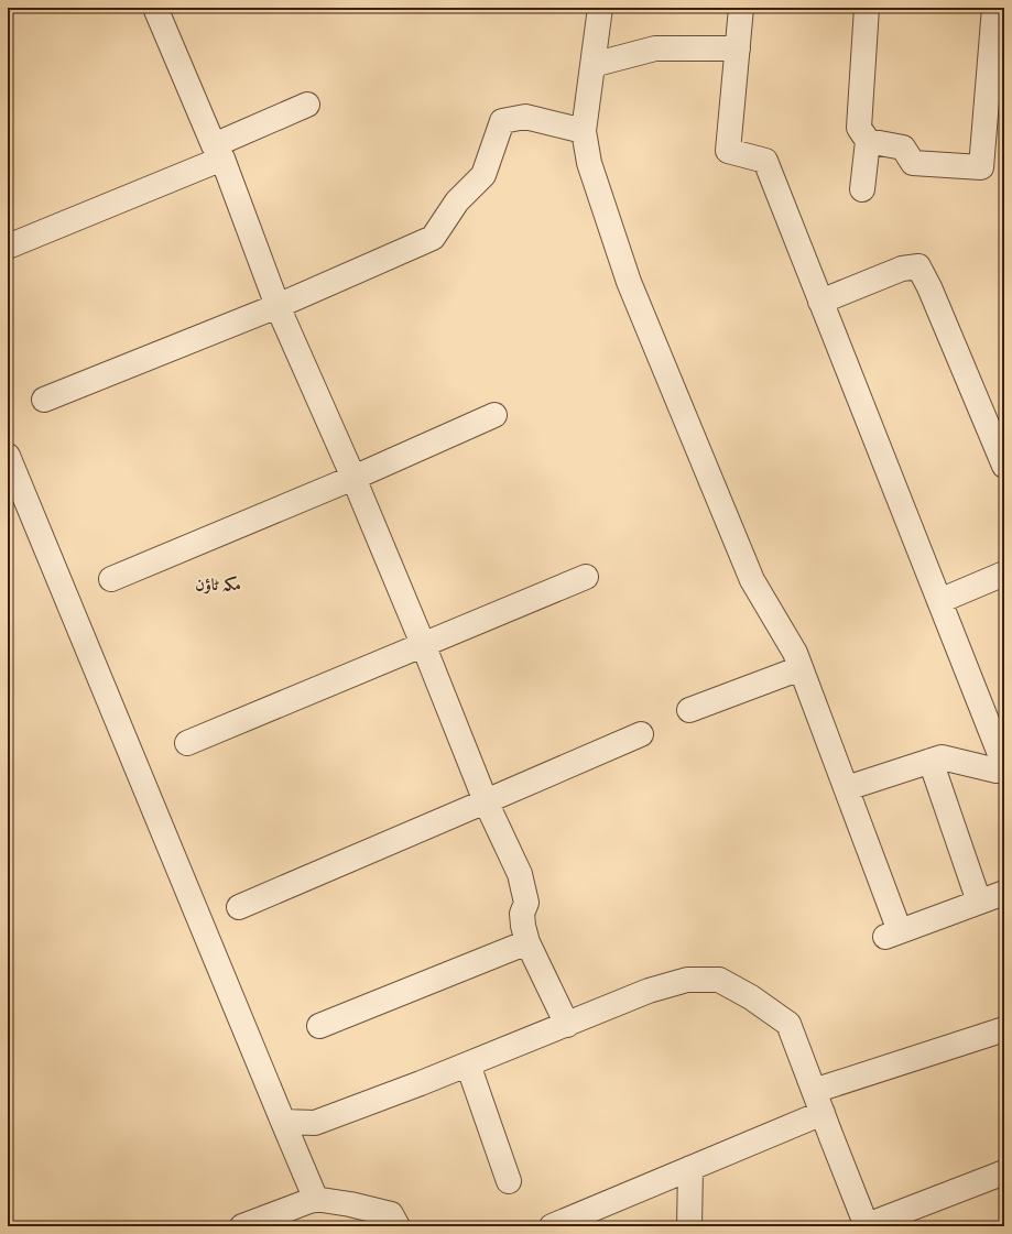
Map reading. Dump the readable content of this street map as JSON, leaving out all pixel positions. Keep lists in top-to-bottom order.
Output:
{
  "districts": ["مکہ ٹاؤن"]
}
